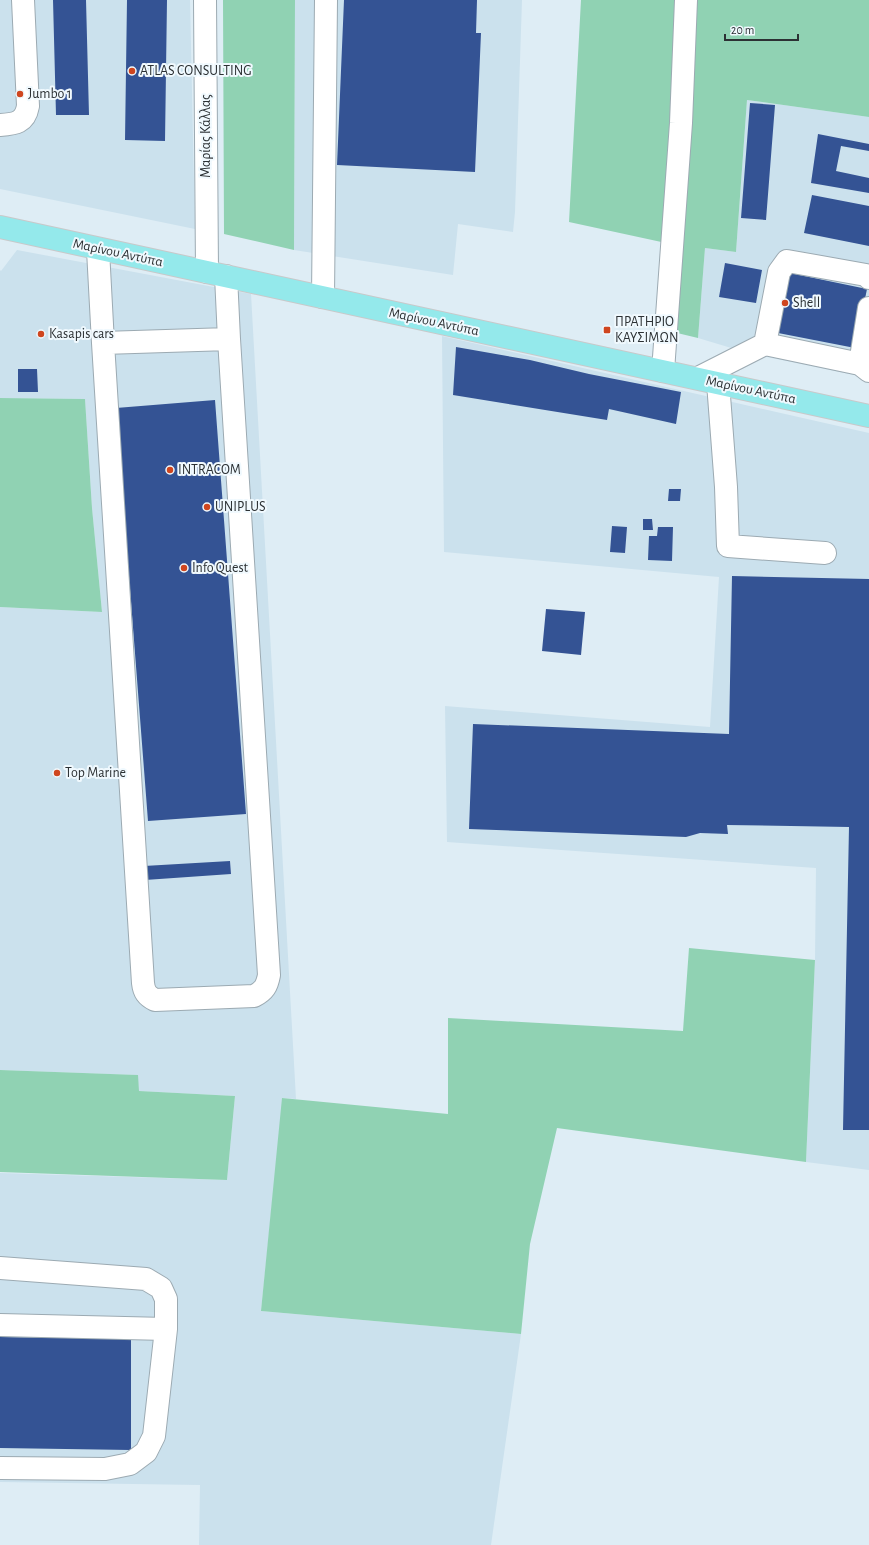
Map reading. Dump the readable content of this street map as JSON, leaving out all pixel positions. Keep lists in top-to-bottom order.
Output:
{
  "streets": {
    "main road": ["Μαρίνου Αντύπα"],
    "street": ["Μαρίας Κάλλας"]
  },
  "crossings": [
    ["Μαρίας Κάλλας", "Μαρίνου Αντύπα"]
  ],
  "places": {
    "other": [
      "ATLAS CONSULTING",
      "Jumbo 1",
      "Shell",
      "Kasapis cars",
      "INTRACOM",
      "UNIPLUS",
      "Info Quest",
      "Top Marine"
    ],
    "transit": ["ΠΡΑΤΗΡΙΟ ΚΑΥΣΙΜΩΝ"]
  },
  "scale_bar": "20 m"
}
